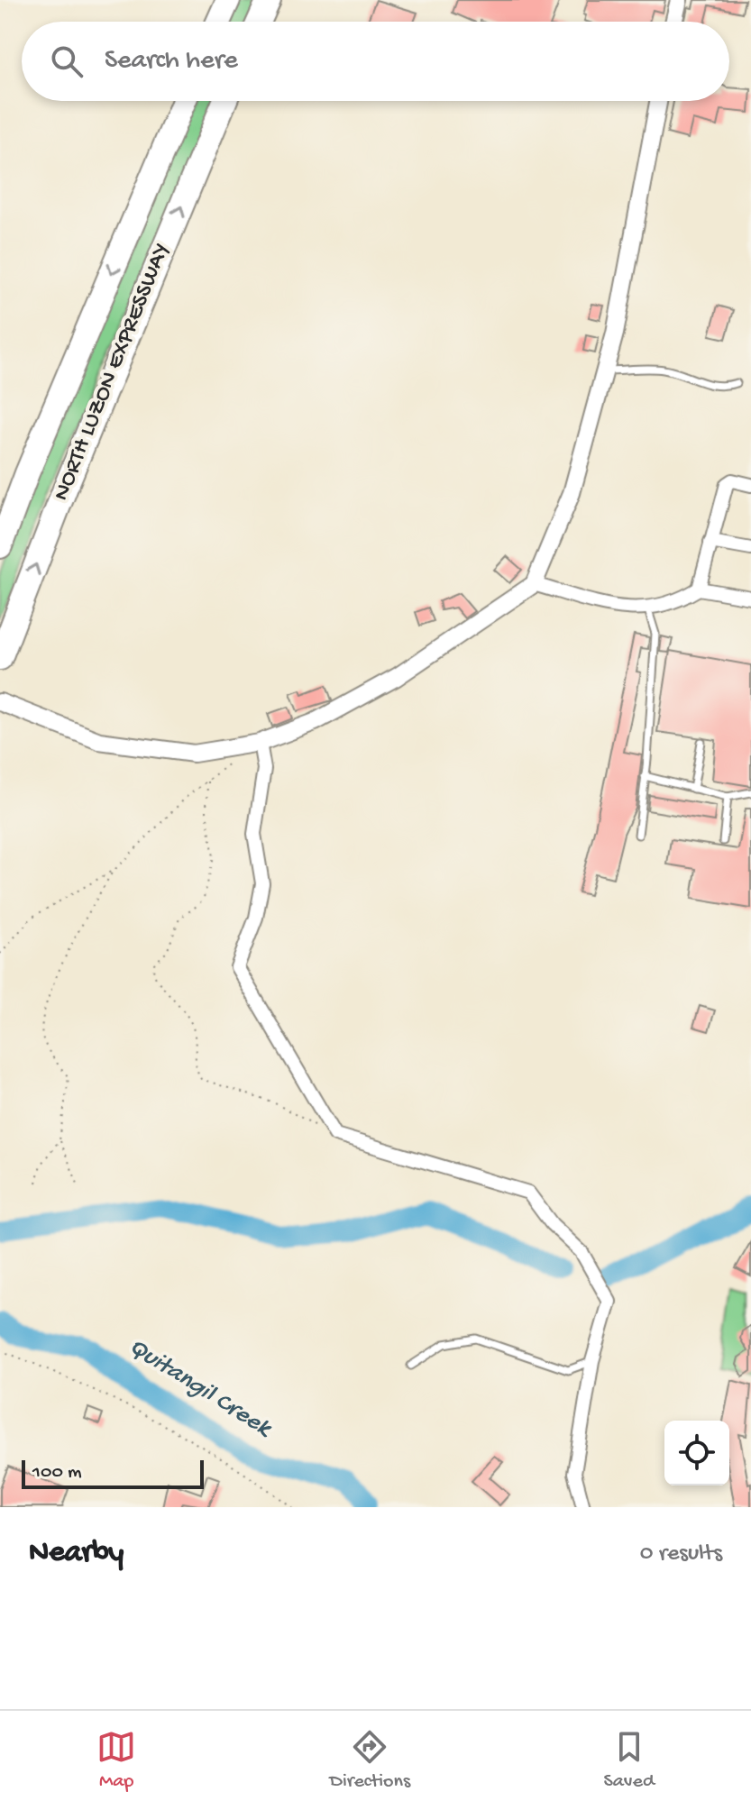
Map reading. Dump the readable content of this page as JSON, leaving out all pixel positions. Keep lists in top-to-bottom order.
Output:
{
  "streets": {
    "highway": ["NORTH LUZON EXPRESSWAY"]
  },
  "water": ["Quitangil Creek"],
  "scale_bar": "100 m",
  "page": {
    "search": "Search here",
    "scale": "100 m",
    "heading": ["Nearby", "0 results"],
    "nav": ["Map", "Directions", "Saved"]
  }
}
